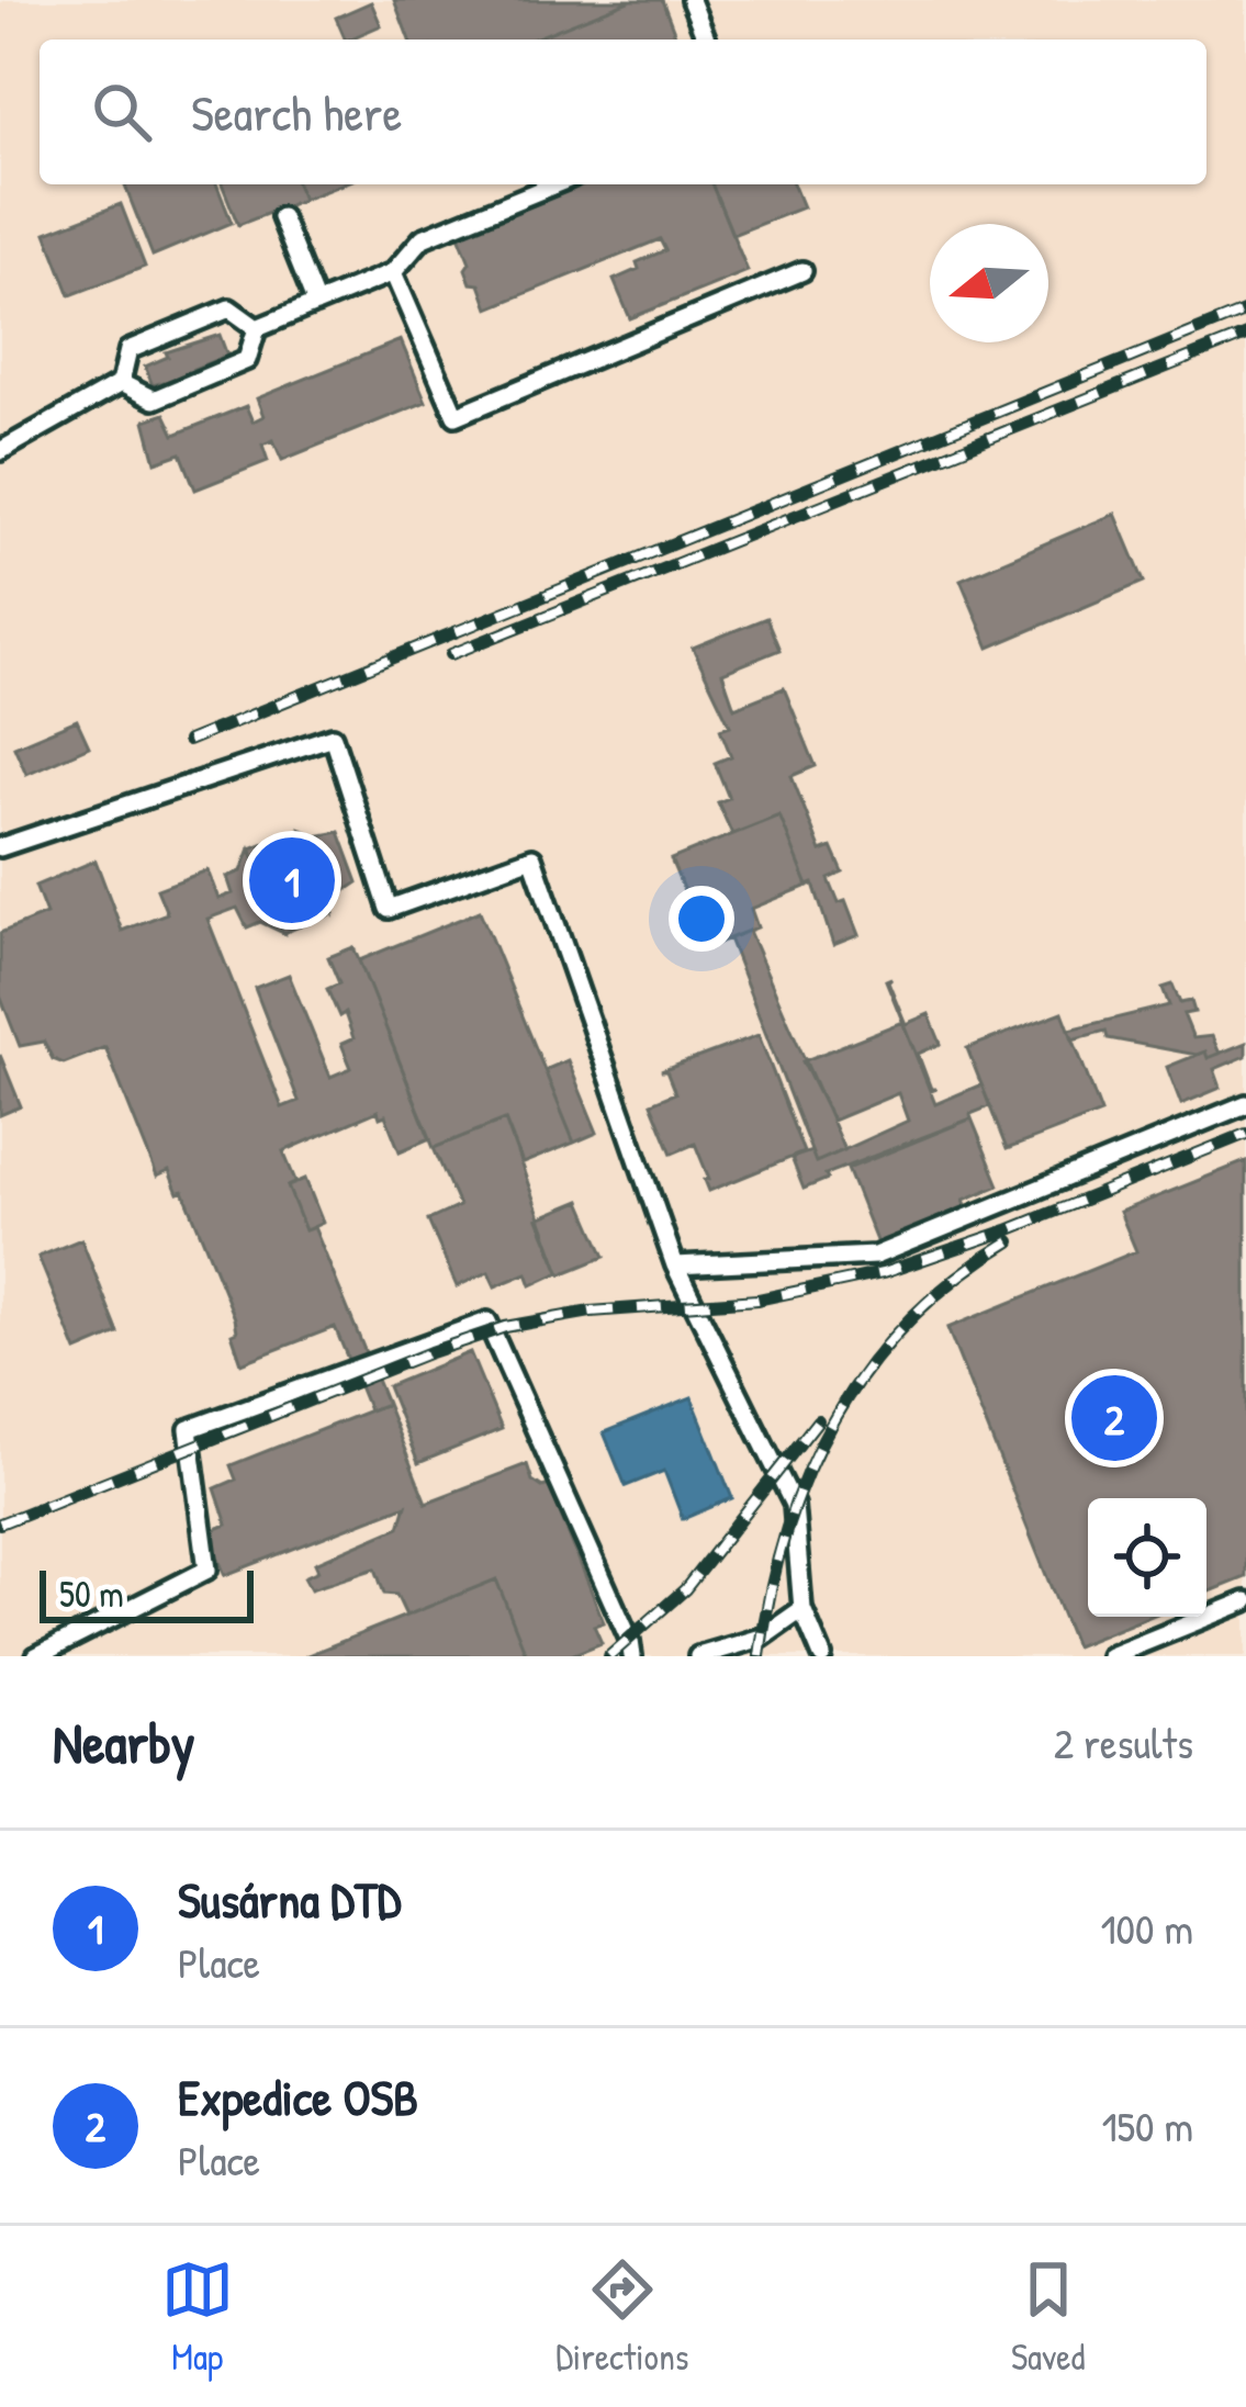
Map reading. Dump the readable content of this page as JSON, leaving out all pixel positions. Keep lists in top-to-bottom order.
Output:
{
  "scale_bar": "50 m",
  "north": "left",
  "page": {
    "search": "Search here",
    "pins": ["1", "2"],
    "scale": "50 m",
    "heading": ["Nearby", "2 results"],
    "list": [
      {
        "mark": "1",
        "name": "Susárna DTD",
        "note": "Place",
        "value": "100 m"
      },
      {
        "mark": "2",
        "name": "Expedice OSB",
        "note": "Place",
        "value": "150 m"
      }
    ],
    "nav": ["Map", "Directions", "Saved"]
  }
}
